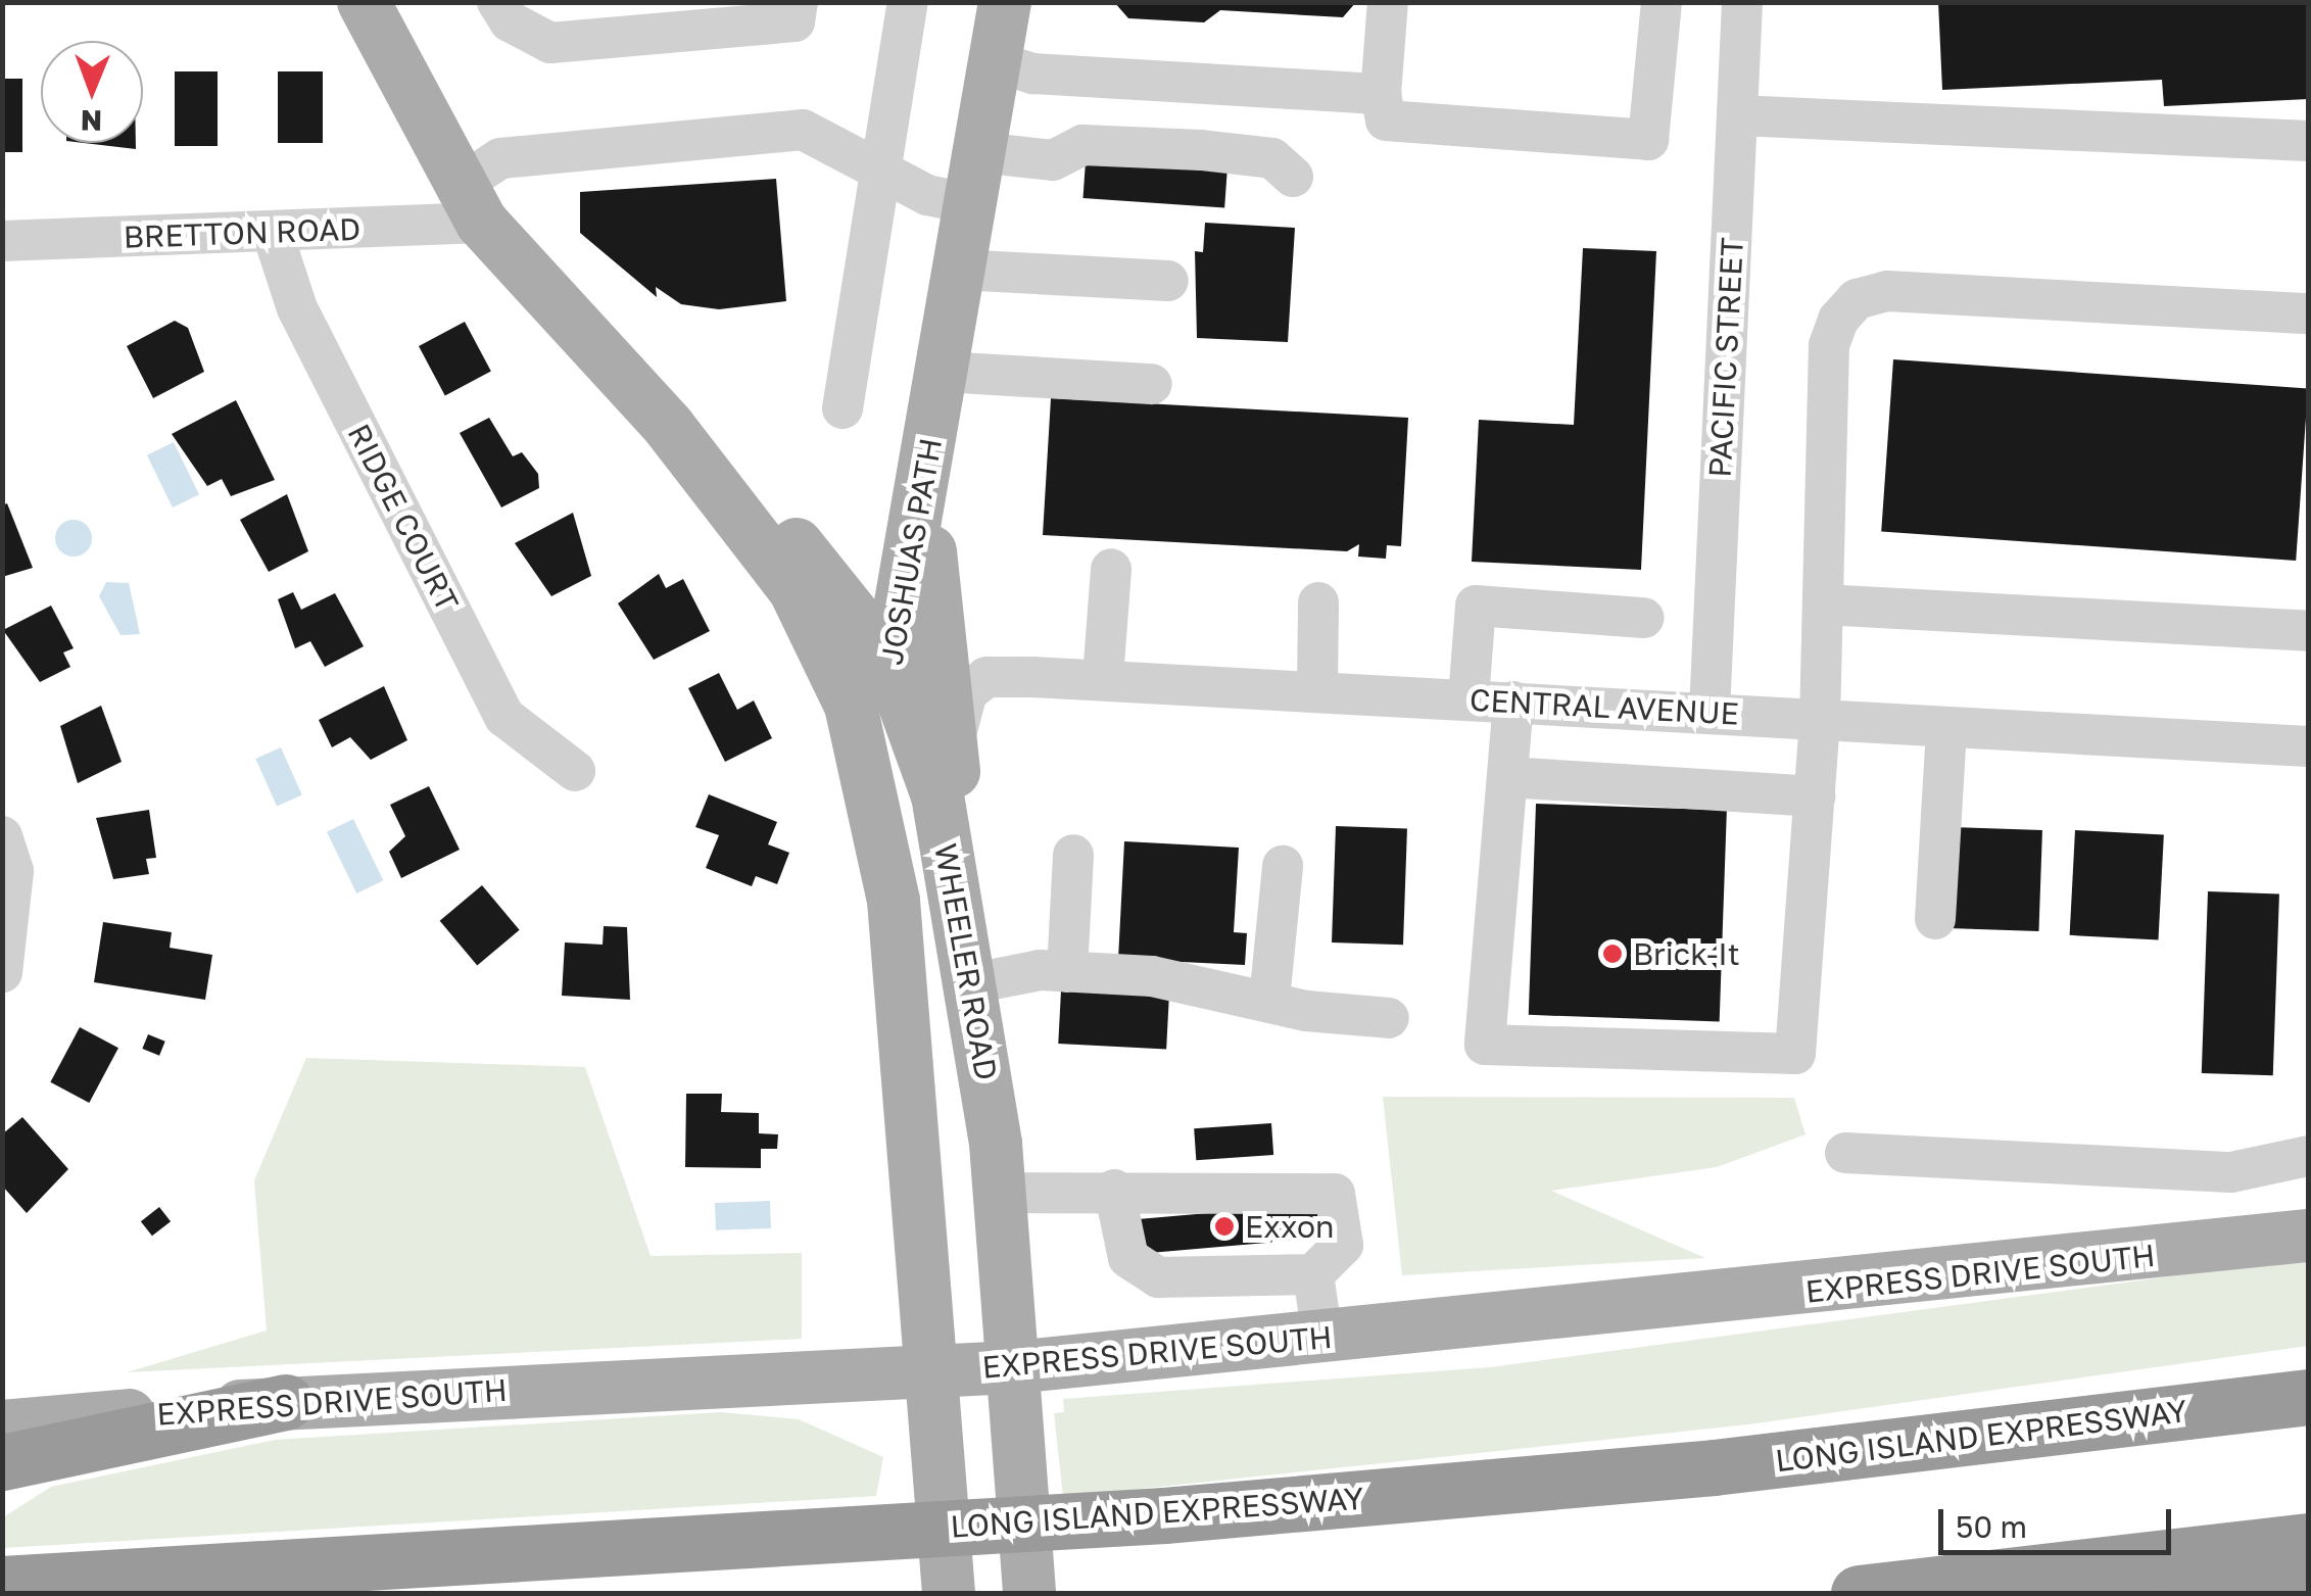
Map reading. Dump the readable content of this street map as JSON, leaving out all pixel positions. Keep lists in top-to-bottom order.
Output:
{
  "streets": {
    "highway": ["LONG ISLAND EXPRESSWAY"],
    "main road": ["JOSHUAS PATH", "WHEELER ROAD", "EXPRESS DRIVE SOUTH"],
    "street": [
      "BRETTON ROAD",
      "PACIFIC STREET",
      "RIDGE COURT",
      "CENTRAL AVENUE"
    ]
  },
  "crossings": [
    ["BRETTON ROAD", "RIDGE COURT"],
    ["BRETTON ROAD", "WHEELER ROAD"],
    ["PACIFIC STREET", "CENTRAL AVENUE"],
    ["JOSHUAS PATH", "CENTRAL AVENUE"],
    ["JOSHUAS PATH", "WHEELER ROAD"],
    ["WHEELER ROAD", "EXPRESS DRIVE SOUTH"]
  ],
  "places": ["Brick-It", "Exxon"],
  "scale_bar": "50 m",
  "north": "bottom"
}
